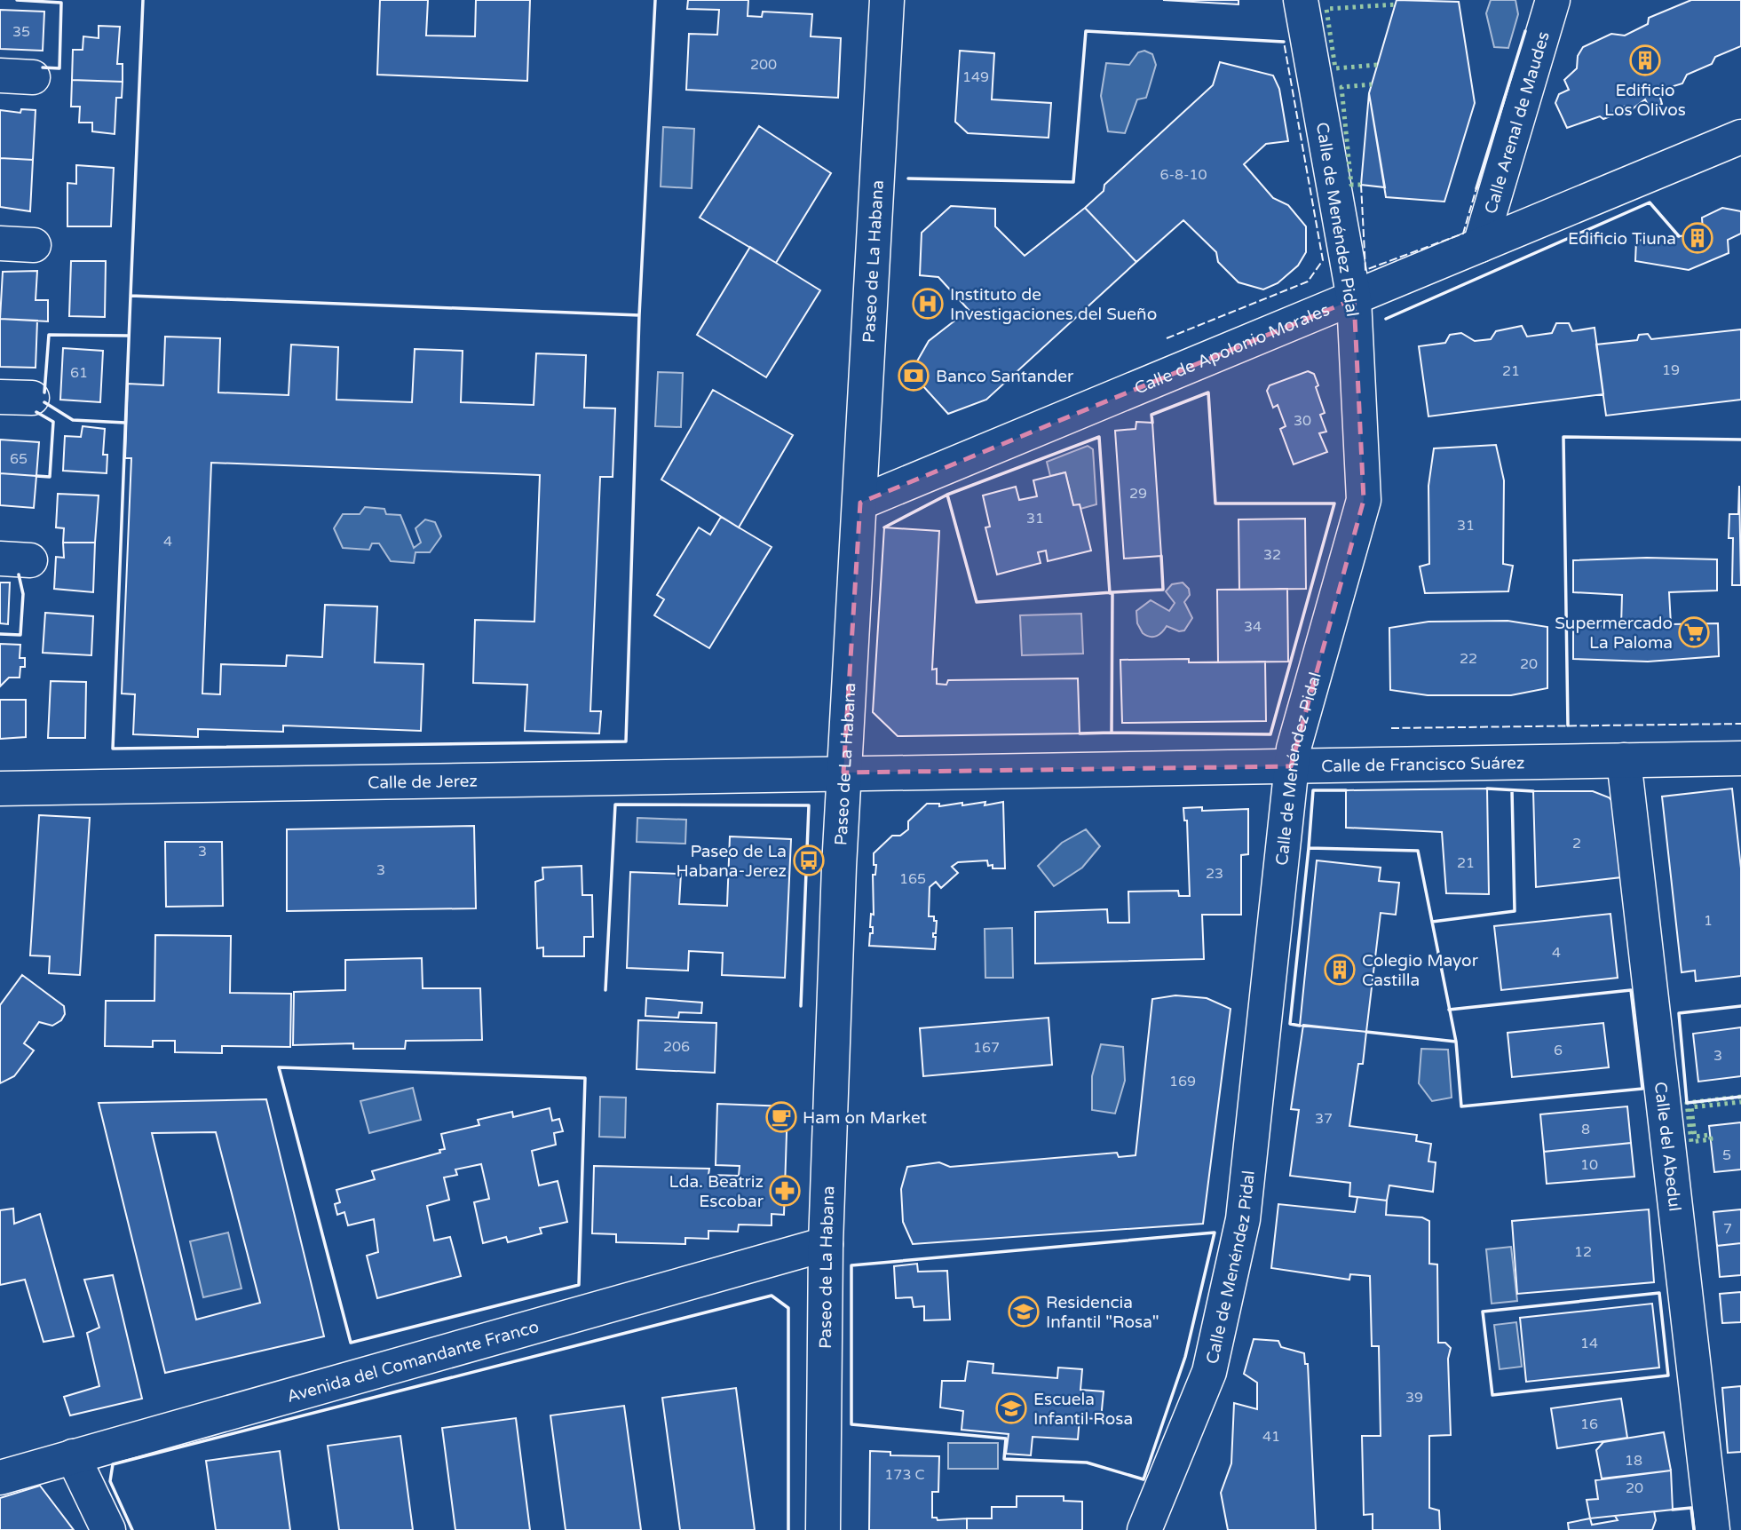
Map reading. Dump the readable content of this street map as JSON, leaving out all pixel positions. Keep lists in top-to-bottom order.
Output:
{
  "streets": {
    "street": [
      "Calle Arenal de Maudes",
      "Calle de Menéndez Pidal",
      "Paseo de La Habana",
      "Calle de Apolonio Morales",
      "Calle de Francisco Suárez",
      "Calle de Jerez",
      "Calle del Abedul",
      "Avenida del Comandante Franco"
    ]
  },
  "crossings": [
    ["Calle Arenal de Maudes", "Calle de Apolonio Morales"],
    ["Calle de Menéndez Pidal", "Calle de Apolonio Morales"],
    ["Calle de Menéndez Pidal", "Calle de Francisco Suárez"],
    ["Paseo de La Habana", "Calle de Apolonio Morales"],
    ["Paseo de La Habana", "Calle de Francisco Suárez"],
    ["Paseo de La Habana", "Calle de Jerez"],
    ["Paseo de La Habana", "Avenida del Comandante Franco"],
    ["Calle de Francisco Suárez", "Calle de Jerez"],
    ["Calle de Francisco Suárez", "Calle del Abedul"]
  ],
  "places": {
    "building": ["Edificio Los Olivos", "Edificio Tiuna", "Colegio Mayor Castilla"],
    "hospital": ["Instituto de Investigaciones del Sueño"],
    "bank": ["Banco Santander"],
    "supermarket": ["Supermercado La Paloma"],
    "bus stop": ["Paseo de La Habana-Jerez"],
    "cafe": ["Ham on Market"],
    "pharmacy": ["Lda. Beatriz Escobar"],
    "school or university": ["Residencia Infantil \"Rosa\"", "Escuela Infantil Rosa"]
  },
  "house_numbers": [
    "35",
    "200",
    "149",
    "6-8-10",
    "19",
    "21",
    "61",
    "30",
    "65",
    "29",
    "31",
    "31",
    "4",
    "32",
    "34",
    "22",
    "20",
    "2",
    "3",
    "21",
    "3",
    "23",
    "165",
    "1",
    "4",
    "206",
    "167",
    "6",
    "3",
    "169",
    "37",
    "8",
    "5",
    "10",
    "7",
    "12",
    "14",
    "39",
    "16",
    "41",
    "18",
    "173 C",
    "20"
  ]
}
